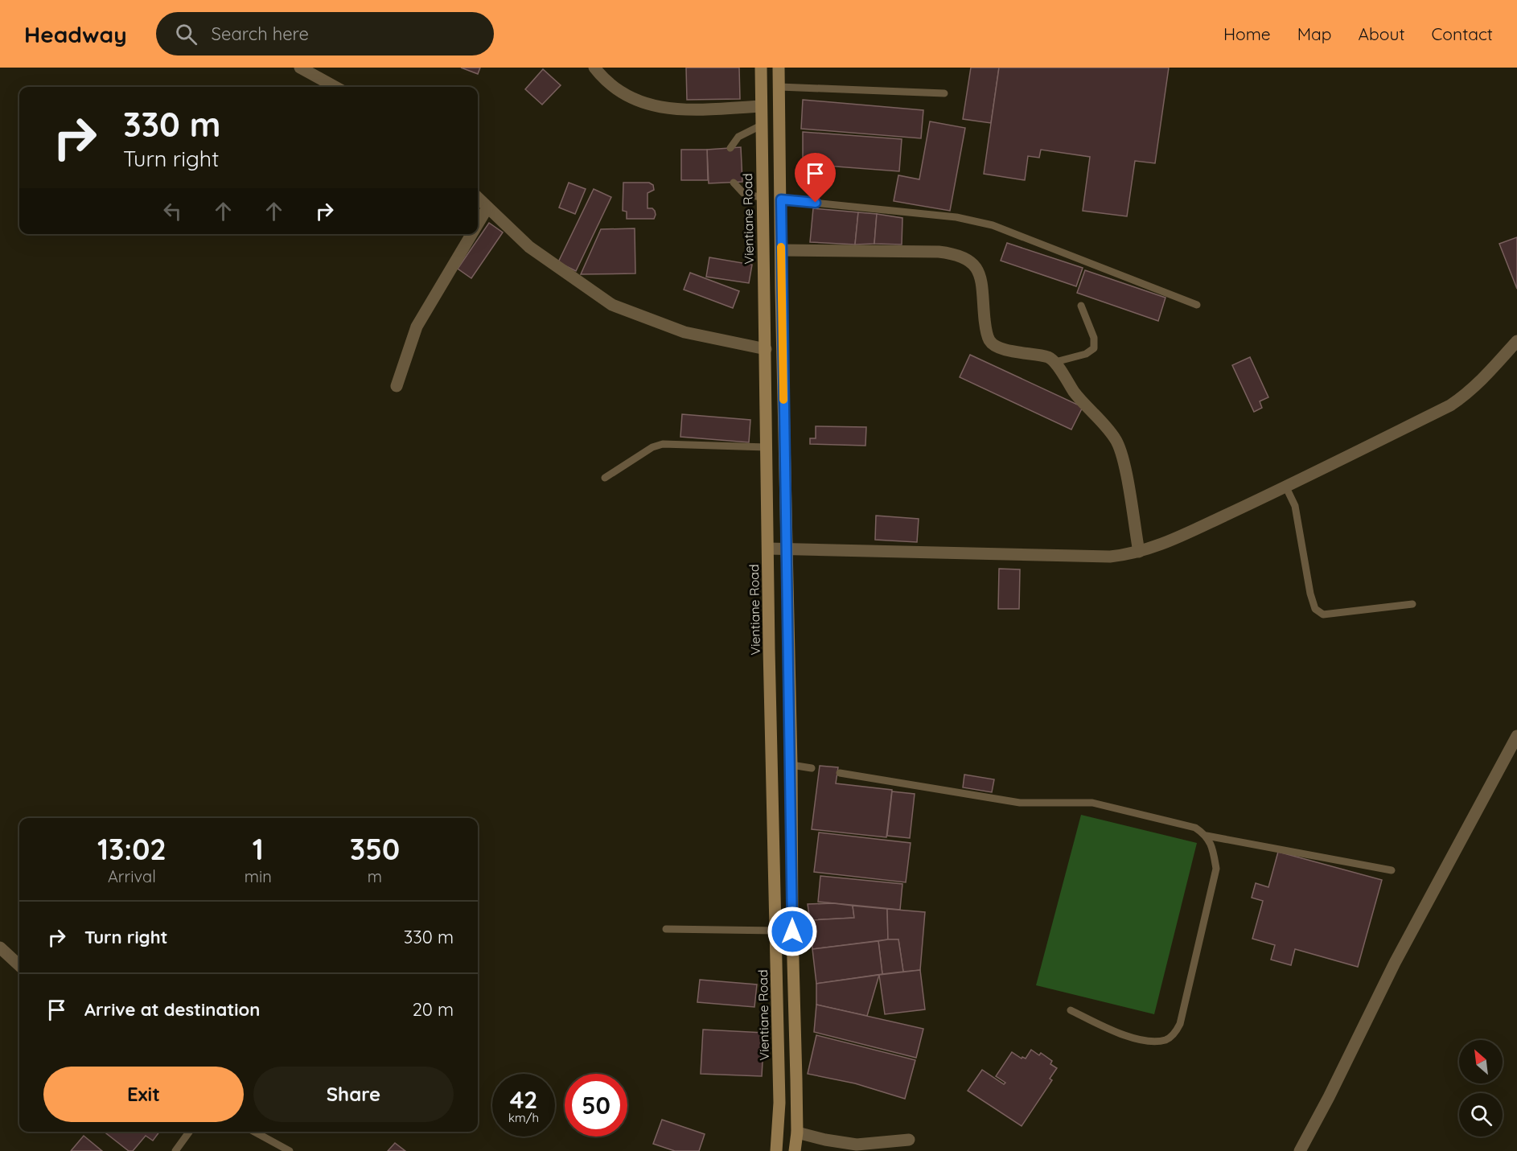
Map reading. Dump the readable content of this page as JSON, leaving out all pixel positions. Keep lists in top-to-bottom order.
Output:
{
  "streets": {
    "main road": ["Vientiane Road"]
  },
  "north": "top left",
  "page": {
    "header": "Headway",
    "search": "Search here",
    "nav": [
      "Home",
      "Map",
      "About",
      "Contact"
    ],
    "turn": ["330 m", "Turn right"],
    "eta": [
      "13:02",
      "Arrival",
      "1",
      "min",
      "350",
      "m"
    ],
    "list": [
      {
        "name": "Turn right",
        "value": "330 m"
      },
      {
        "name": "Arrive at destination",
        "value": "20 m"
      }
    ],
    "buttons": ["Exit", "Share"],
    "speed": "42 km/h",
    "limit": "50"
  }
}
